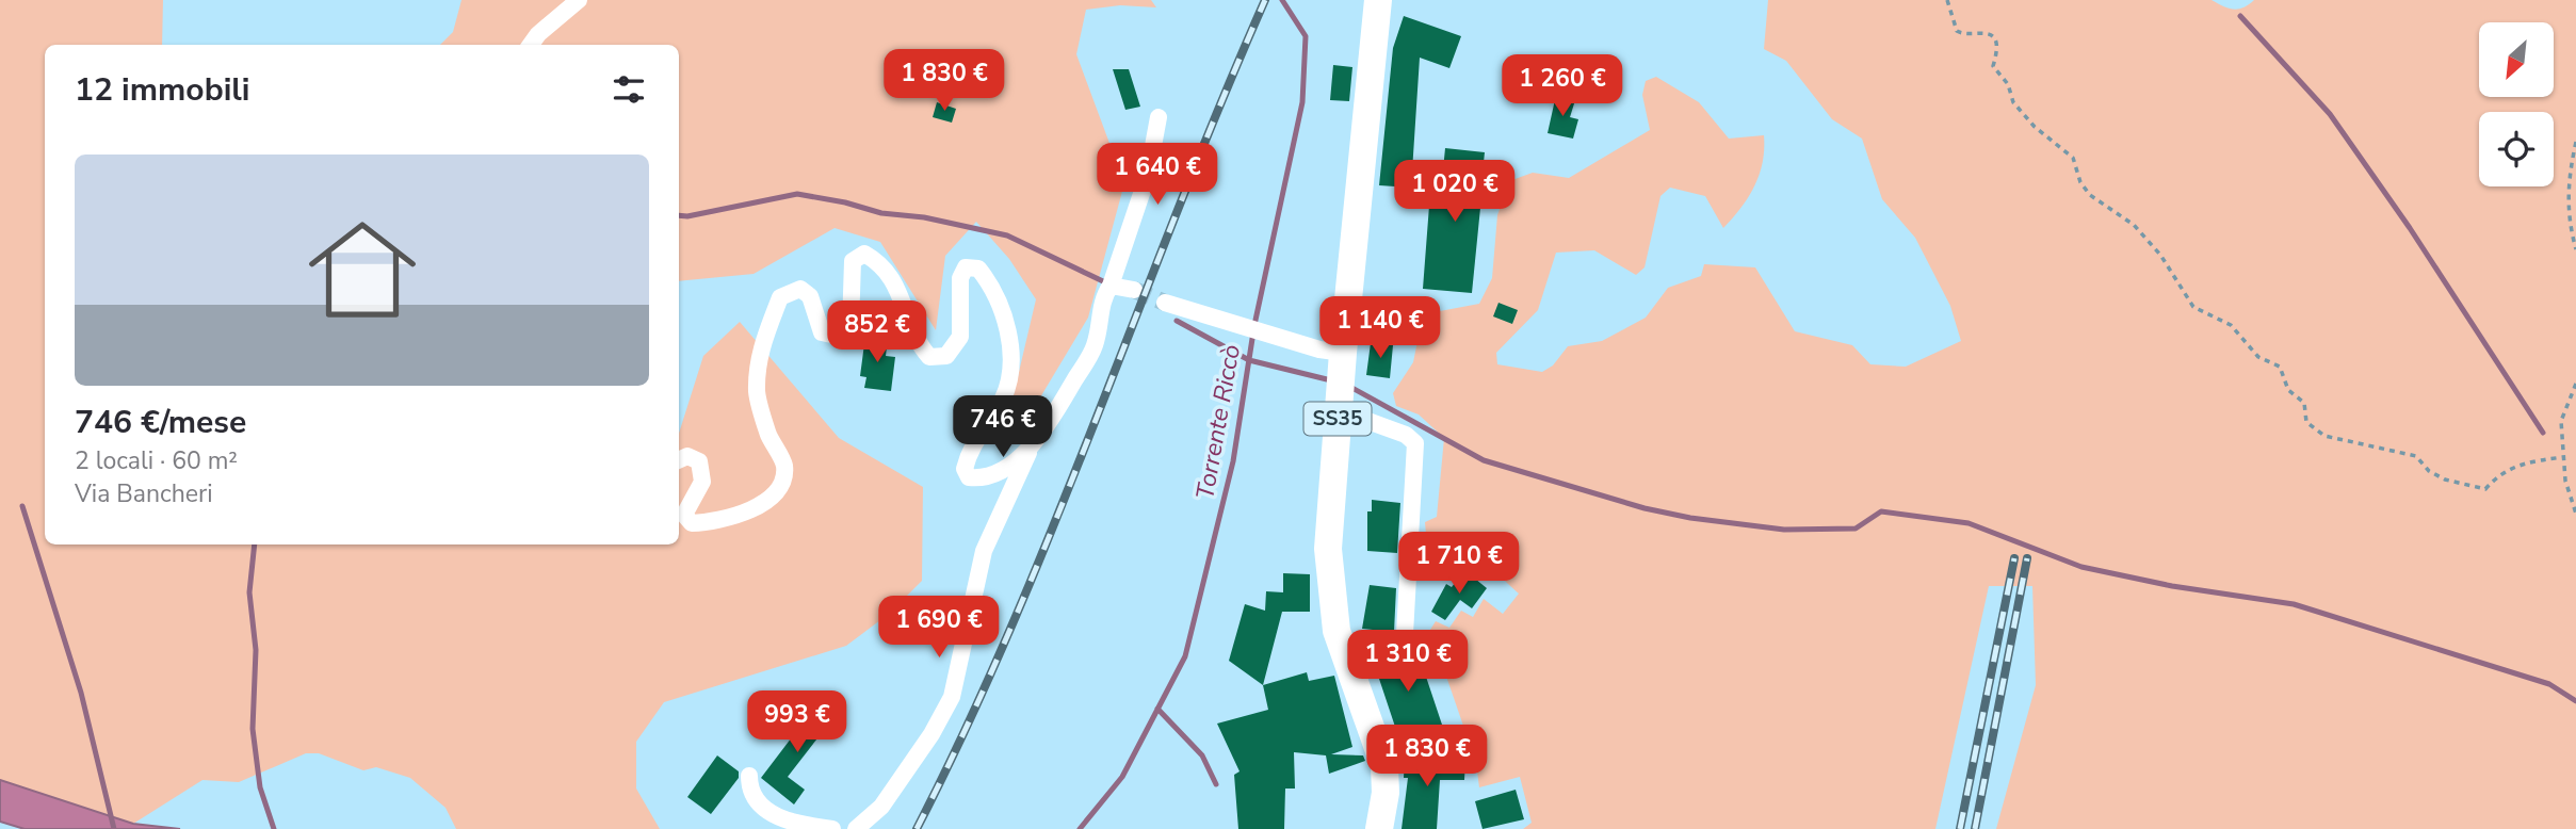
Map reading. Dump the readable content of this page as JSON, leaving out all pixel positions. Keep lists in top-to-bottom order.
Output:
{
  "streets": {
    "main road": ["SS35"]
  },
  "water": ["Torrente Riccò"],
  "north": "bottom left",
  "page": {
    "heading": "12 immobili",
    "price": [
      "1 830 €",
      "1 260 €",
      "1 640 €",
      "1 020 €",
      "1 140 €",
      "852 €",
      "746 €",
      "1 710 €",
      "1 690 €",
      "1 310 €",
      "993 €",
      "1 830 €"
    ],
    "list": [
      {
        "name": "746 €/mese",
        "note": "2 locali · 60 m² · Via Bancheri"
      }
    ]
  }
}
